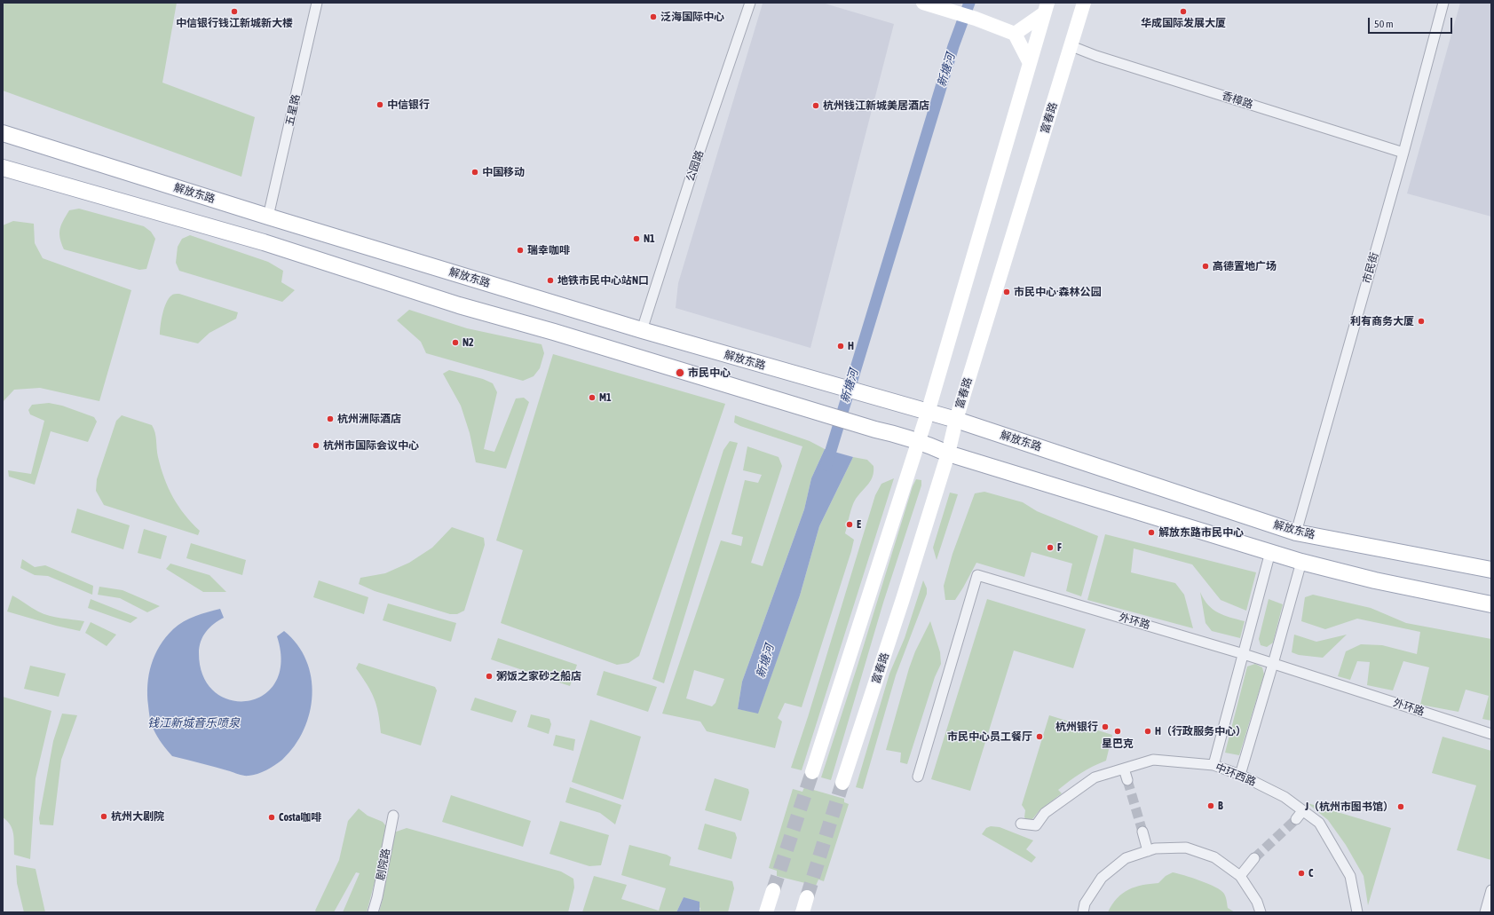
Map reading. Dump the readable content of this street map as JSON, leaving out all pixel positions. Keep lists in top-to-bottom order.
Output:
{
  "streets": {
    "main road": ["富春路", "解放东路"],
    "street": [
      "香樟路",
      "五星路",
      "公园路",
      "市民街",
      "外环路",
      "中环西路",
      "剧院路"
    ]
  },
  "crossings": [
    ["香樟路", "富春路"],
    ["香樟路", "市民街"],
    ["五星路", "解放东路"],
    ["富春路", "解放东路"],
    ["公园路", "解放东路"],
    ["解放东路", "市民街"]
  ],
  "water": ["新塘河", "钱江新城音乐喷泉"],
  "places": [
    "中信银行钱江新城新大楼",
    "华成国际发展大厦",
    "泛海国际中心",
    "中信银行",
    "杭州钱江新城美居酒店",
    "中国移动",
    "N1",
    "瑞幸咖啡",
    "高德置地广场",
    "地铁市民中心站N口",
    "市民中心·森林公园",
    "利有商务大厦",
    "N2",
    "H",
    "市民中心",
    "M1",
    "杭州洲际酒店",
    "杭州市国际会议中心",
    "E",
    "解放东路市民中心",
    "F",
    "粥饭之家砂之船店",
    "杭州银行",
    "星巴克",
    "H（行政服务中心）",
    "市民中心员工餐厅",
    "B",
    "J（杭州市图书馆）",
    "杭州大剧院",
    "Costa咖啡",
    "C"
  ],
  "scale_bar": "50 m"
}
